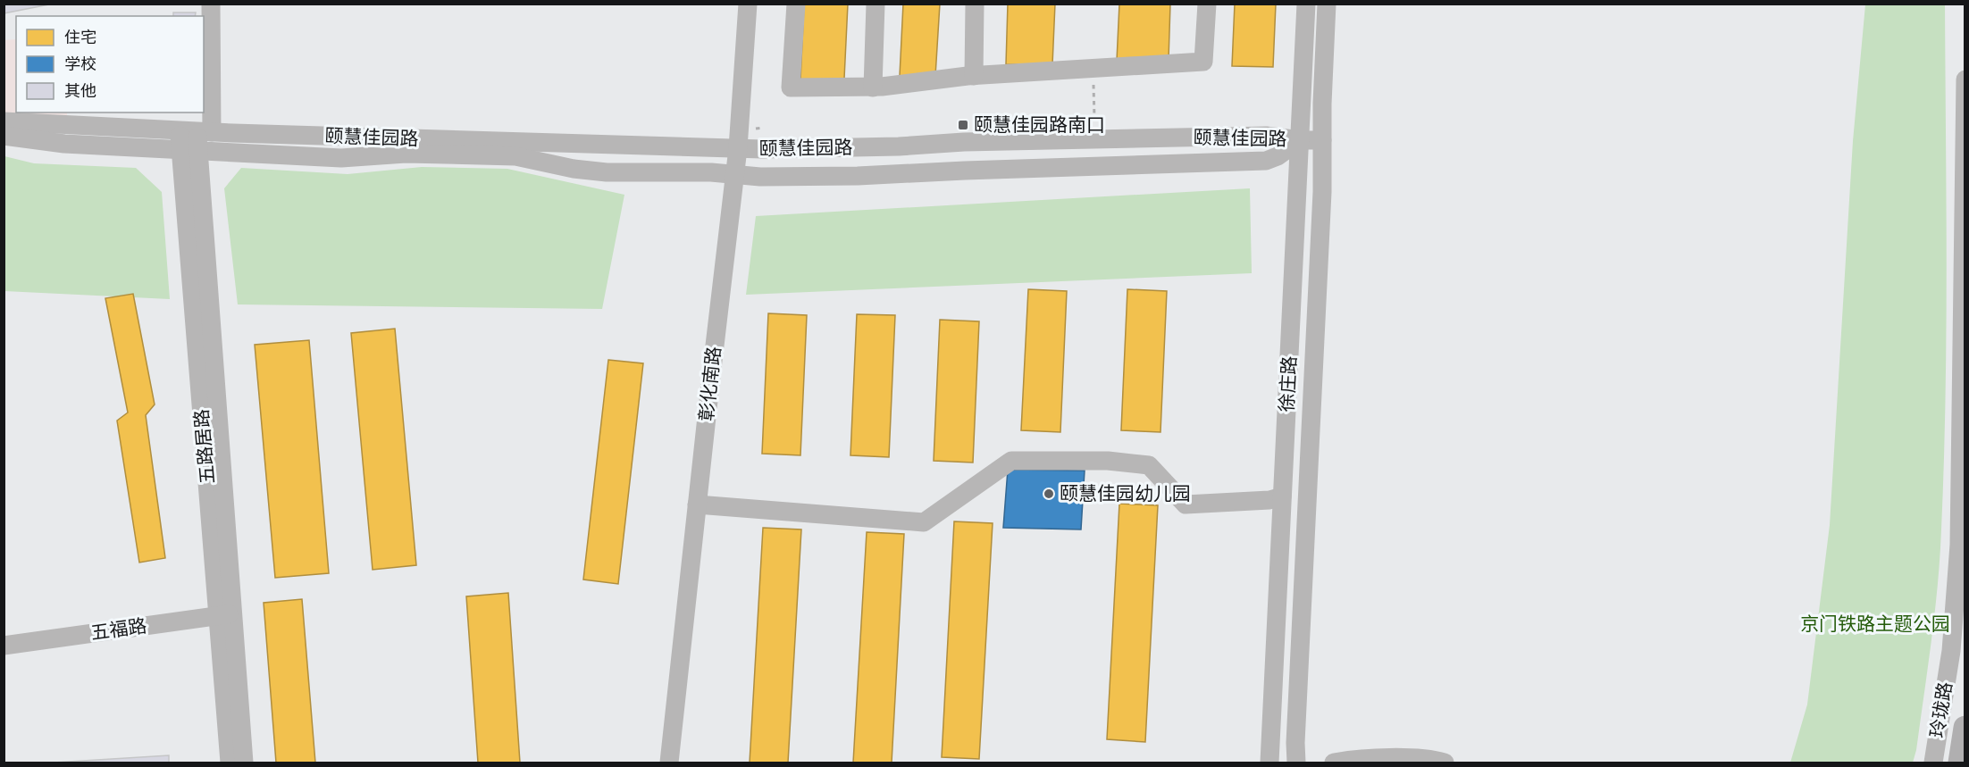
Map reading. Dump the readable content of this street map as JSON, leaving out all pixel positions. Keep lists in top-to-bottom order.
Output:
{
  "streets": {
    "main road": ["玲珑路"],
    "street": [
      "颐慧佳园路",
      "彰化南路",
      "徐庄路",
      "五路居路",
      "五福路"
    ]
  },
  "crossings": [
    ["颐慧佳园路", "彰化南路"],
    ["颐慧佳园路", "徐庄路"],
    ["颐慧佳园路", "五路居路"],
    ["五路居路", "五福路"]
  ],
  "parks": ["京门铁路主题公园"],
  "places": {
    "transit": ["颐慧佳园路南口"],
    "other": ["颐慧佳园幼儿园"]
  },
  "legend": ["住宅", "学校", "其他"]
}
